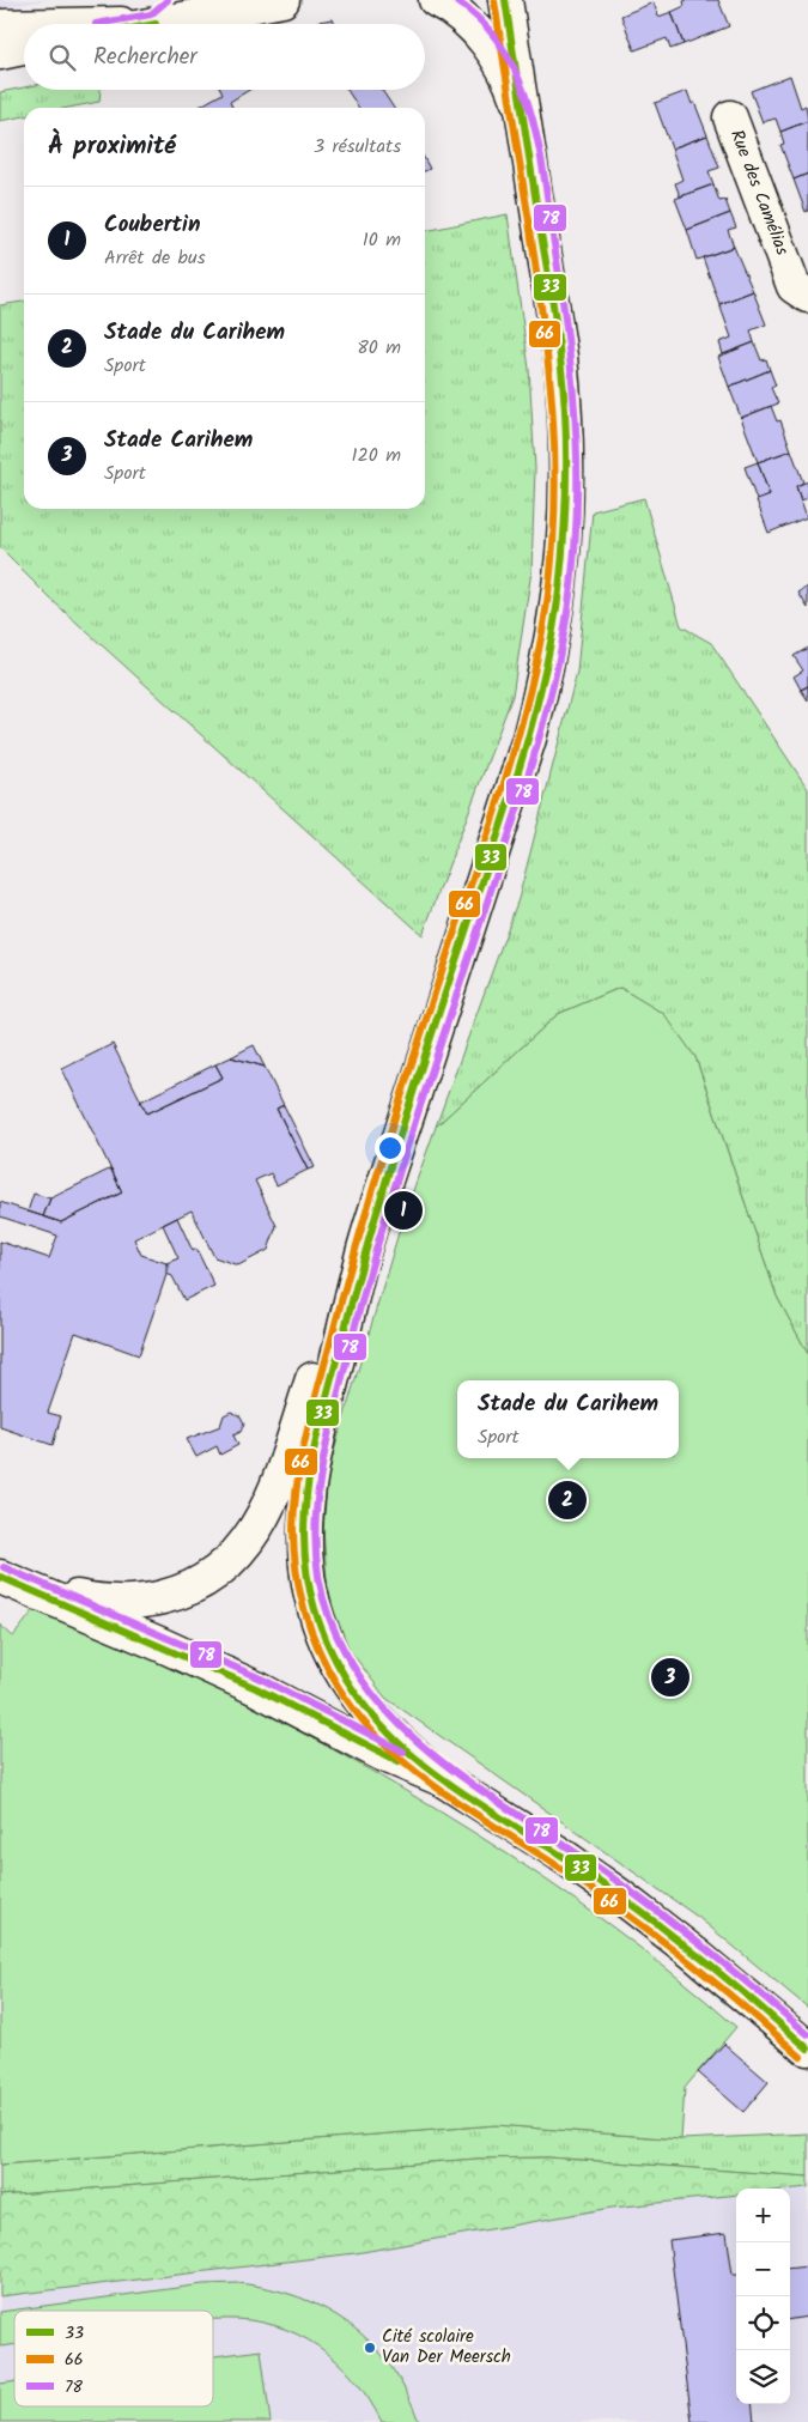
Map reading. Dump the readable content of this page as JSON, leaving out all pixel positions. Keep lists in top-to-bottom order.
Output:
{
  "streets": {
    "street": ["Rue des Camélias"]
  },
  "places": ["Cité scolaire Van Der Meersch"],
  "lines": ["transit line 33", "transit line 78", "transit line 66"],
  "legend": ["33", "66", "78"],
  "page": {
    "search": "Rechercher",
    "heading": ["À proximité", "3 résultats"],
    "list": [
      {
        "mark": "1",
        "name": "Coubertin",
        "note": "Arrêt de bus",
        "value": "10 m"
      },
      {
        "mark": "2",
        "name": "Stade du Carihem",
        "note": "Sport",
        "value": "80 m"
      },
      {
        "mark": "3",
        "name": "Stade Carihem",
        "note": "Sport",
        "value": "120 m"
      }
    ],
    "pins": ["1", "2", "3"],
    "popup": ["Stade du Carihem", "Sport"],
    "map_buttons": ["+", "−"]
  }
}
